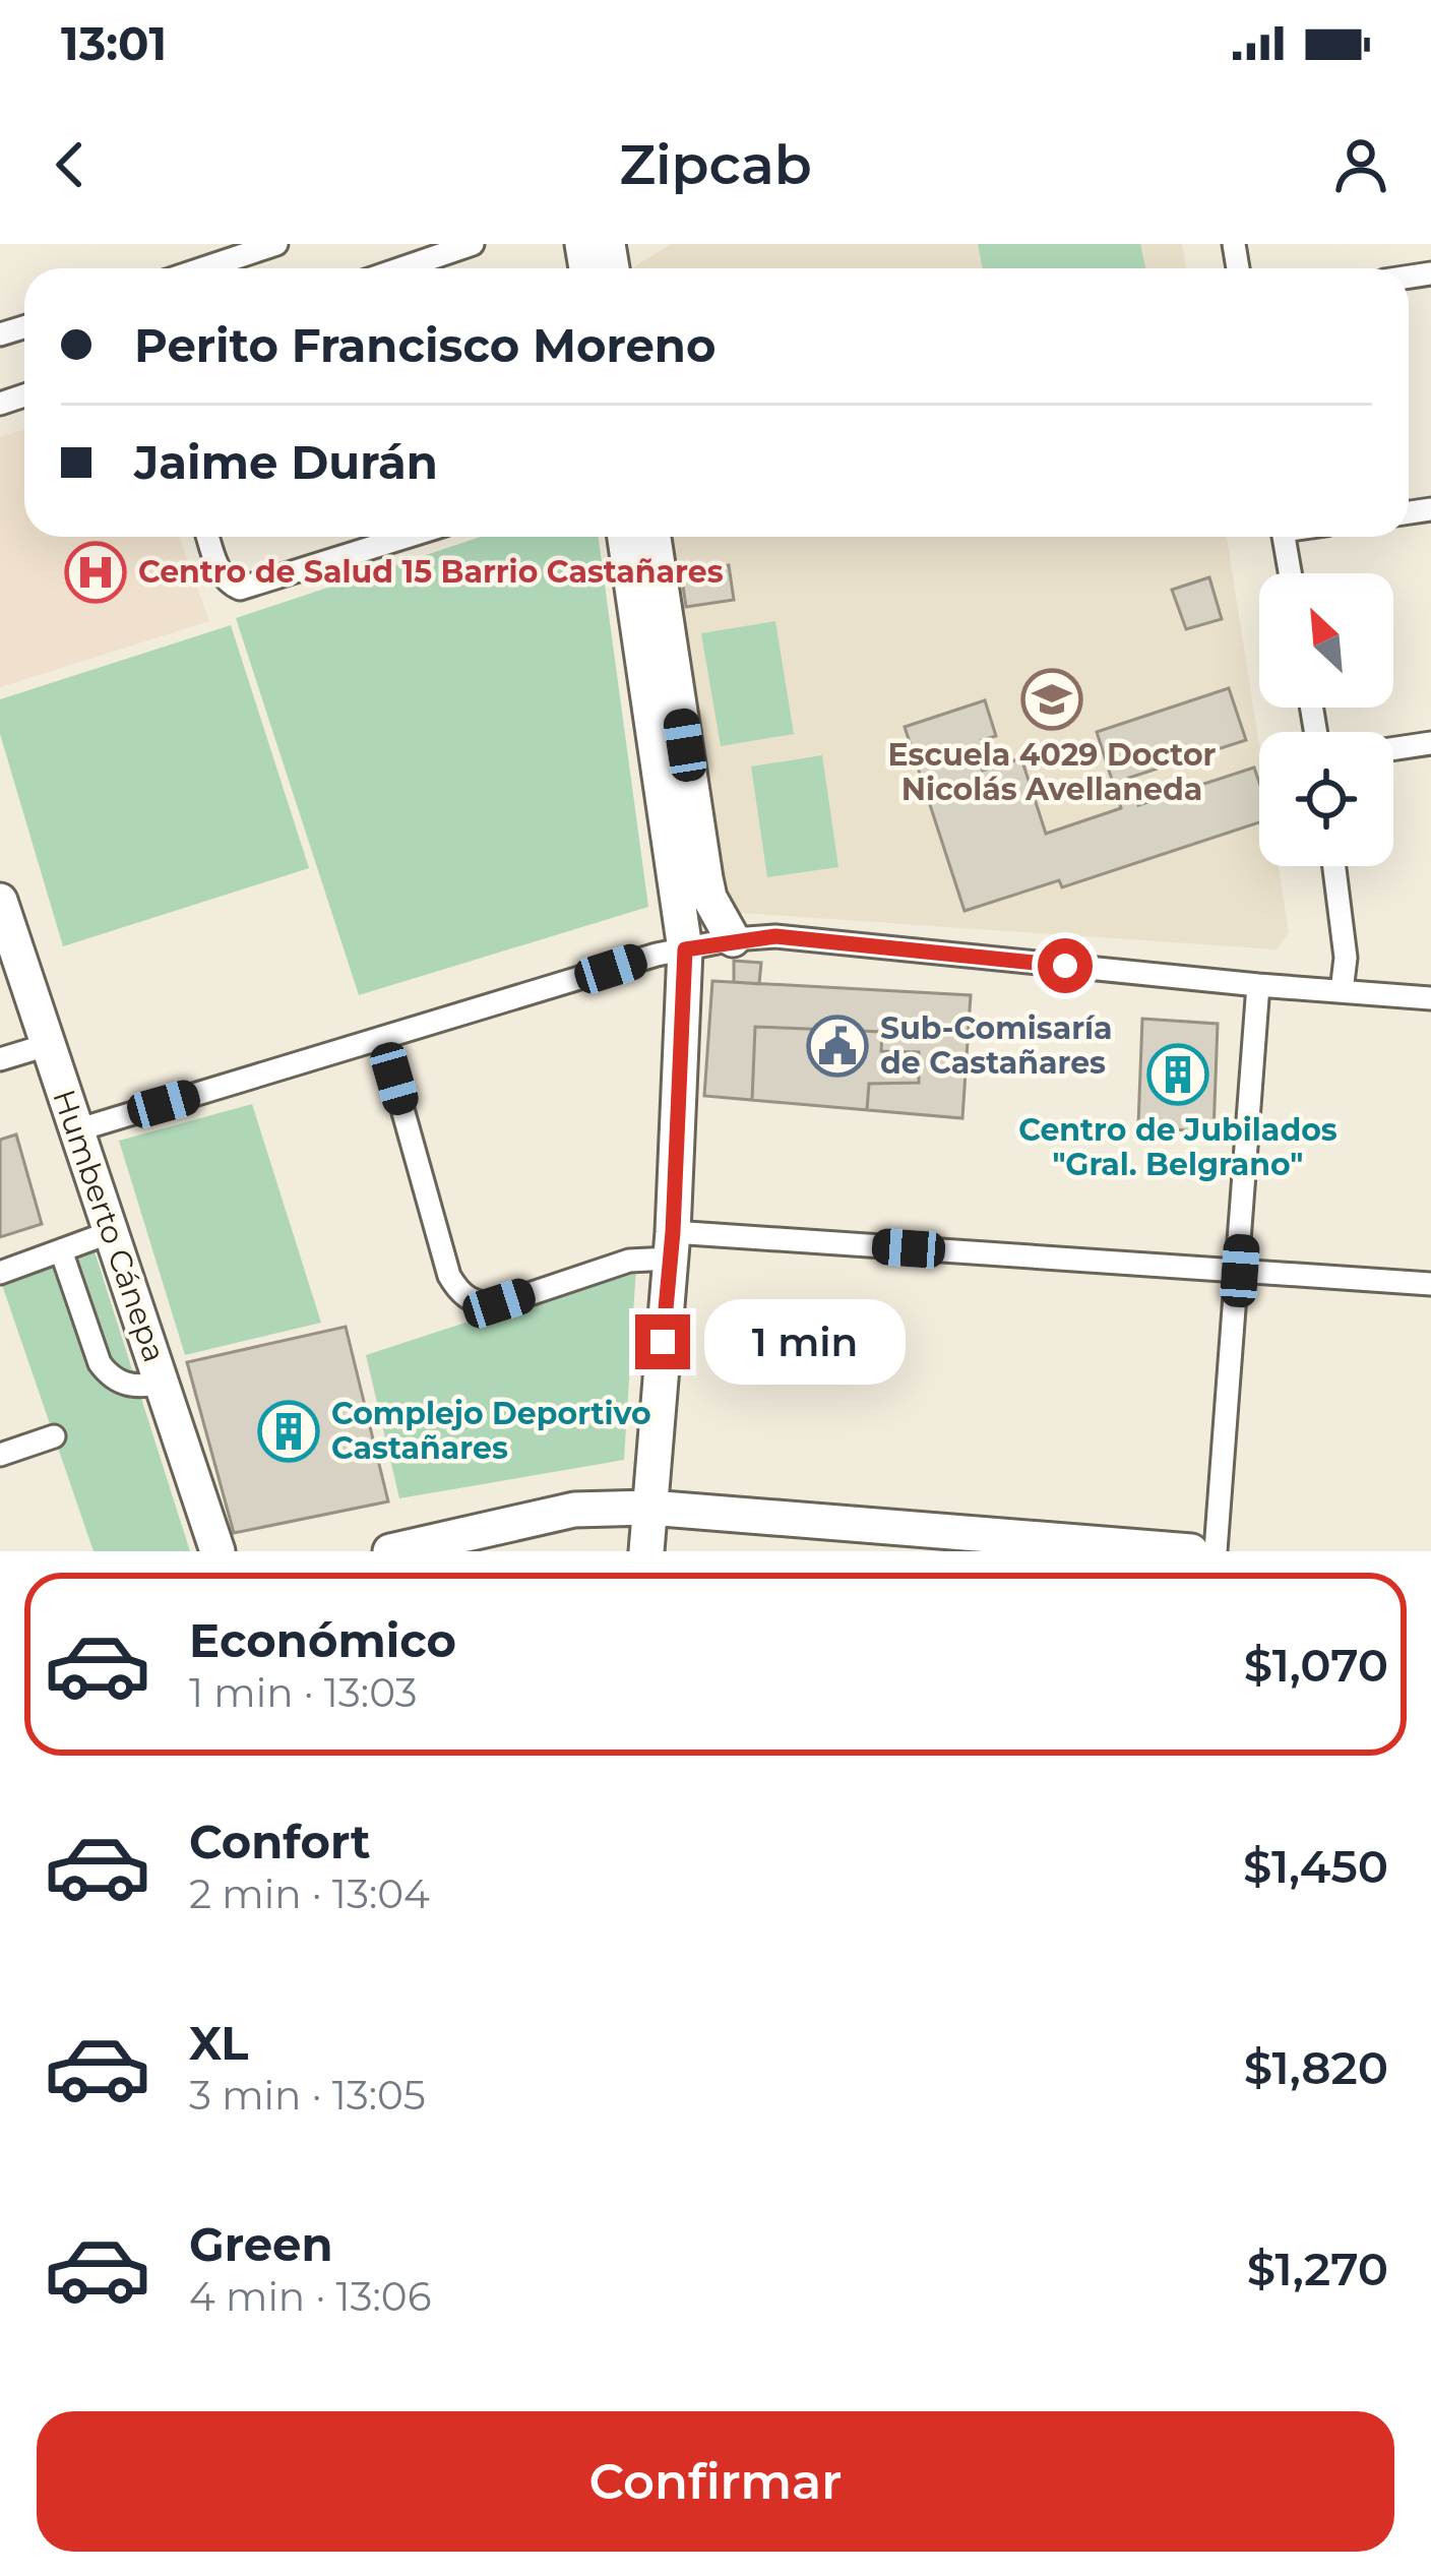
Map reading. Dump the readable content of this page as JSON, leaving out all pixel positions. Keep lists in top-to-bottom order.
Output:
{
  "streets": {
    "street": ["Humberto Cánepa"]
  },
  "places": {
    "hospital": ["Centro de Salud 15 Barrio Castañares"],
    "school or university": ["Escuela 4029 Doctor Nicolás Avellaneda"],
    "public building": ["Sub-Comisaría de Castañares"],
    "building": ["Centro de Jubilados \"Gral. Belgrano\"", "Complejo Deportivo Castañares"]
  },
  "north": "top left",
  "page": {
    "status": "13:01",
    "header": "Zipcab",
    "banner": ["Perito Francisco Moreno", "Jaime Durán"],
    "bubble": "1 min",
    "list": [
      {
        "name": "Económico",
        "note": "1 min · 13:03",
        "value": "$1,070"
      },
      {
        "name": "Confort",
        "note": "2 min · 13:04",
        "value": "$1,450"
      },
      {
        "name": "XL",
        "note": "3 min · 13:05",
        "value": "$1,820"
      },
      {
        "name": "Green",
        "note": "4 min · 13:06",
        "value": "$1,270"
      }
    ],
    "buttons": "Confirmar"
  }
}
